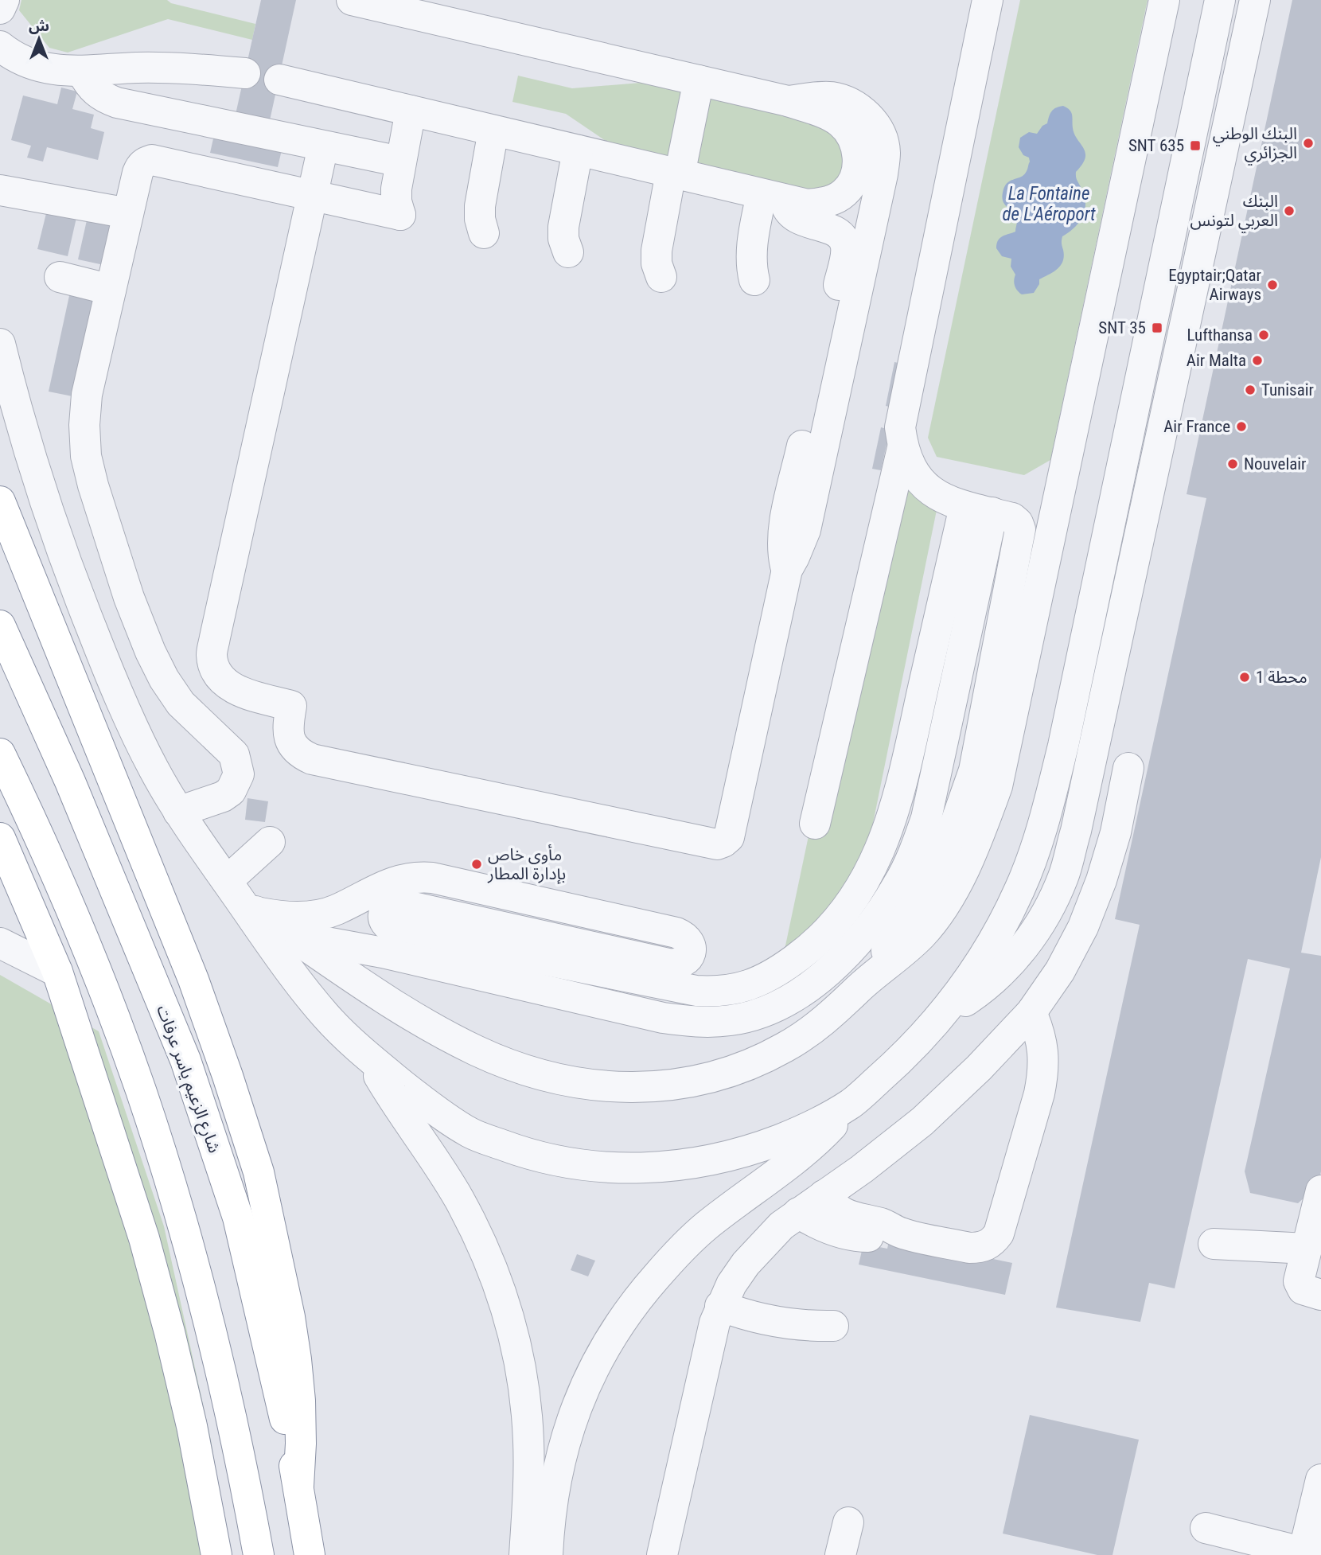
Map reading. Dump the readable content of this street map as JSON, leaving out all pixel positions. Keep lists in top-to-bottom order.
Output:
{
  "streets": {
    "highway": ["شارع الزعيم ياسر عرفات"]
  },
  "water": ["La Fontaine de L'Aéroport"],
  "places": {
    "other": [
      "البنك الوطني الجزائري",
      "البنك العربي لتونس",
      "Egyptair;Qatar Airways",
      "Lufthansa",
      "Air Malta",
      "Tunisair",
      "Air France",
      "Nouvelair",
      "محطة 1",
      "مأوى خاص بإدارة المطار"
    ],
    "transit": ["SNT 635", "SNT 35"]
  },
  "north": "top"
}
